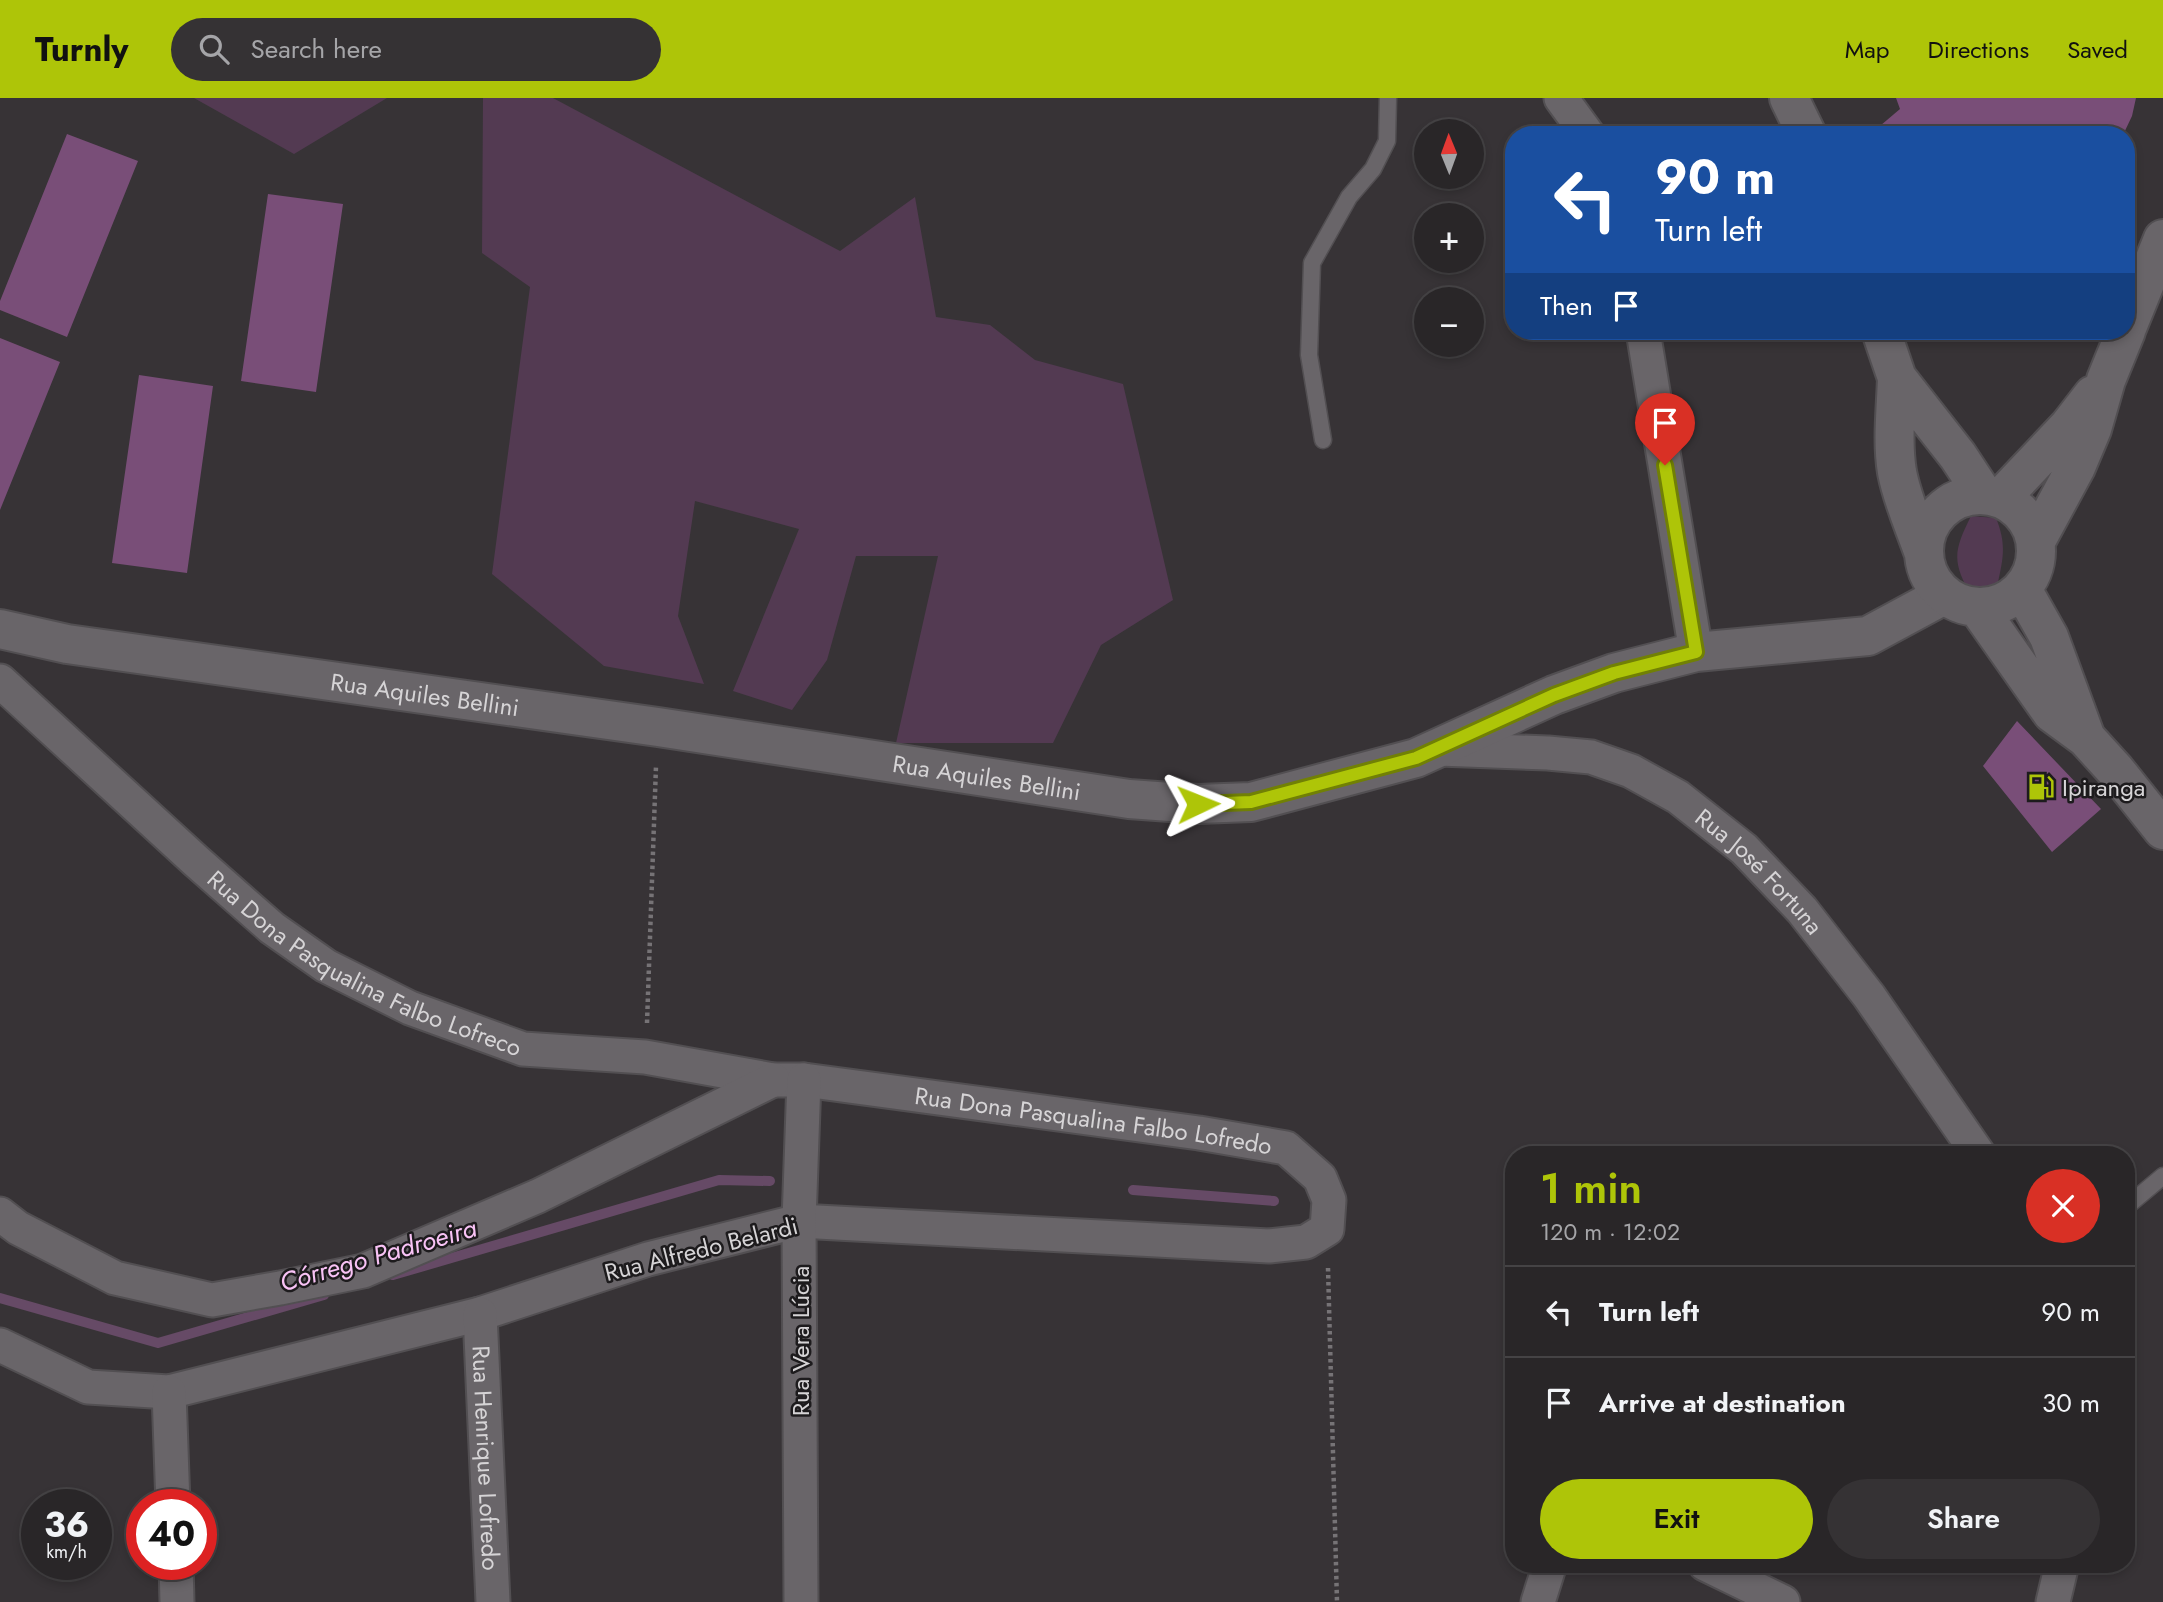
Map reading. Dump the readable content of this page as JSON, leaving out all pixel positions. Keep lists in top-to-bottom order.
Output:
{
  "streets": {
    "street": [
      "Rua Aquiles Bellini",
      "Rua José Fortuna",
      "Rua Dona Pasqualina Falbo Lofreco",
      "Rua Dona Pasqualina Falbo Lofredo",
      "Rua Alfredo Belardi",
      "Rua Vera Lúcia",
      "Rua Henrique Lofredo"
    ]
  },
  "crossings": [
    ["Rua Aquiles Bellini", "Rua José Fortuna"],
    ["Rua Dona Pasqualina Falbo Lofreco", "Rua Dona Pasqualina Falbo Lofredo"],
    ["Rua Dona Pasqualina Falbo Lofreco", "Rua Vera Lúcia"],
    ["Rua Dona Pasqualina Falbo Lofredo", "Rua Alfredo Belardi"],
    ["Rua Dona Pasqualina Falbo Lofredo", "Rua Vera Lúcia"],
    ["Rua Alfredo Belardi", "Rua Vera Lúcia"],
    ["Rua Alfredo Belardi", "Rua Henrique Lofredo"]
  ],
  "water": ["Córrego Padroeira"],
  "places": {
    "fuel station": ["Ipiranga"]
  },
  "north": "top",
  "page": {
    "header": "Turnly",
    "search": "Search here",
    "nav": ["Map", "Directions", "Saved"],
    "map_buttons": ["+", "−"],
    "turn": ["90 m", "Turn left"],
    "then": "Then",
    "heading": ["1 min", "120 m · 12:02"],
    "list": [
      {
        "name": "Turn left",
        "value": "90 m"
      },
      {
        "name": "Arrive at destination",
        "value": "30 m"
      }
    ],
    "buttons": ["Exit", "Share"],
    "speed": "36 km/h",
    "limit": "40"
  }
}
